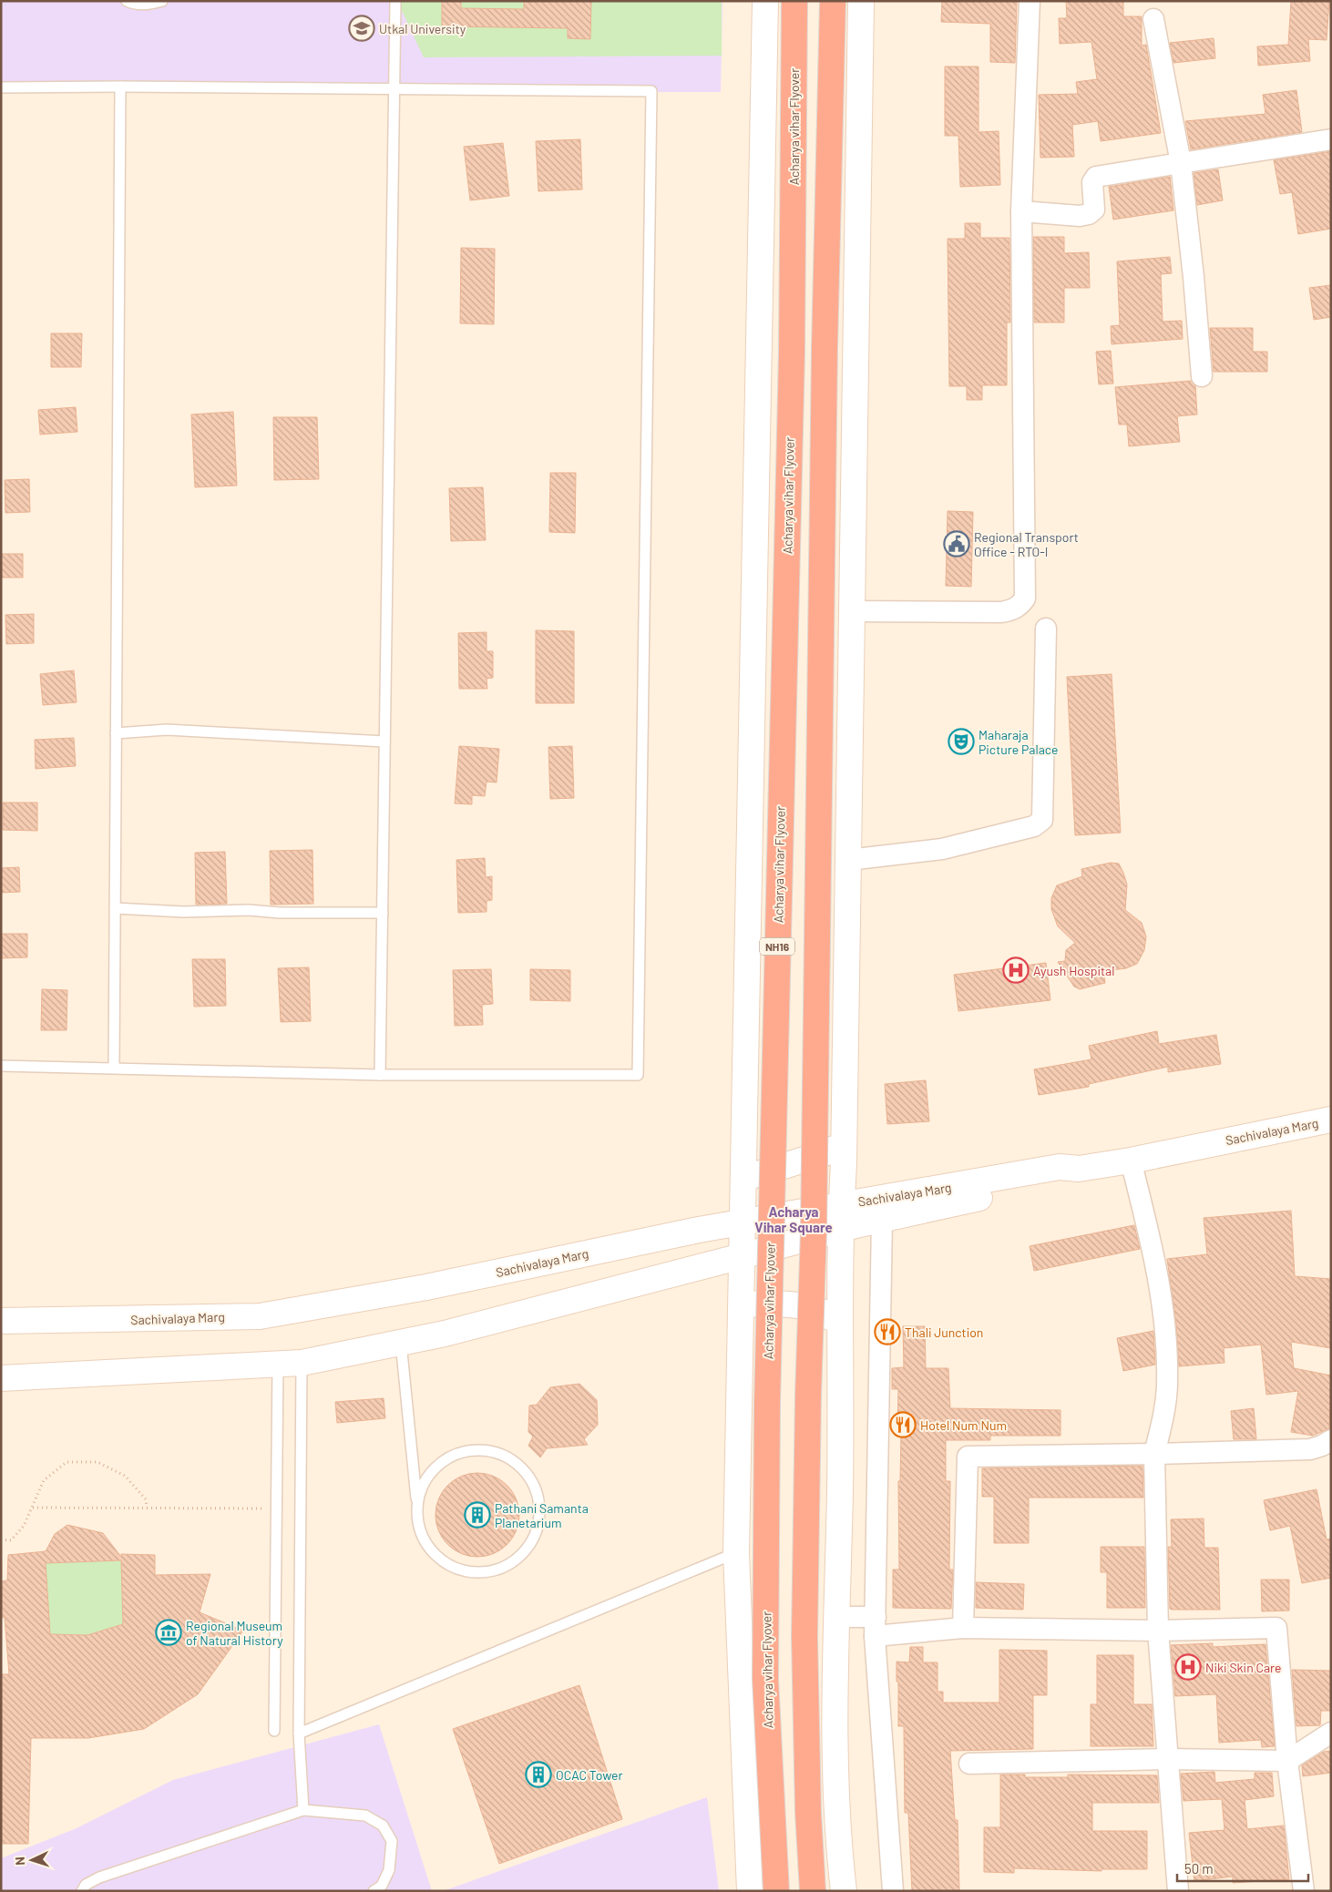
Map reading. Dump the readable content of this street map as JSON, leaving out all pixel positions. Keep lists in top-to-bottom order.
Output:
{
  "streets": {
    "highway": ["Acharya vihar Flyover", "NH16"],
    "street": ["Sachivalaya Marg"]
  },
  "districts": ["Acharya Vihar Square"],
  "places": {
    "school or university": ["Utkal University"],
    "public building": ["Regional Transport Office - RTO-I"],
    "theatre": ["Maharaja Picture Palace"],
    "hospital": ["Ayush Hospital", "Niki Skin Care"],
    "restaurant": ["Thali Junction", "Hotel Num Num"],
    "building": ["Pathani Samanta Planetarium", "OCAC Tower"],
    "museum": ["Regional Museum of Natural History"]
  },
  "scale_bar": "50 m",
  "north": "left"
}
